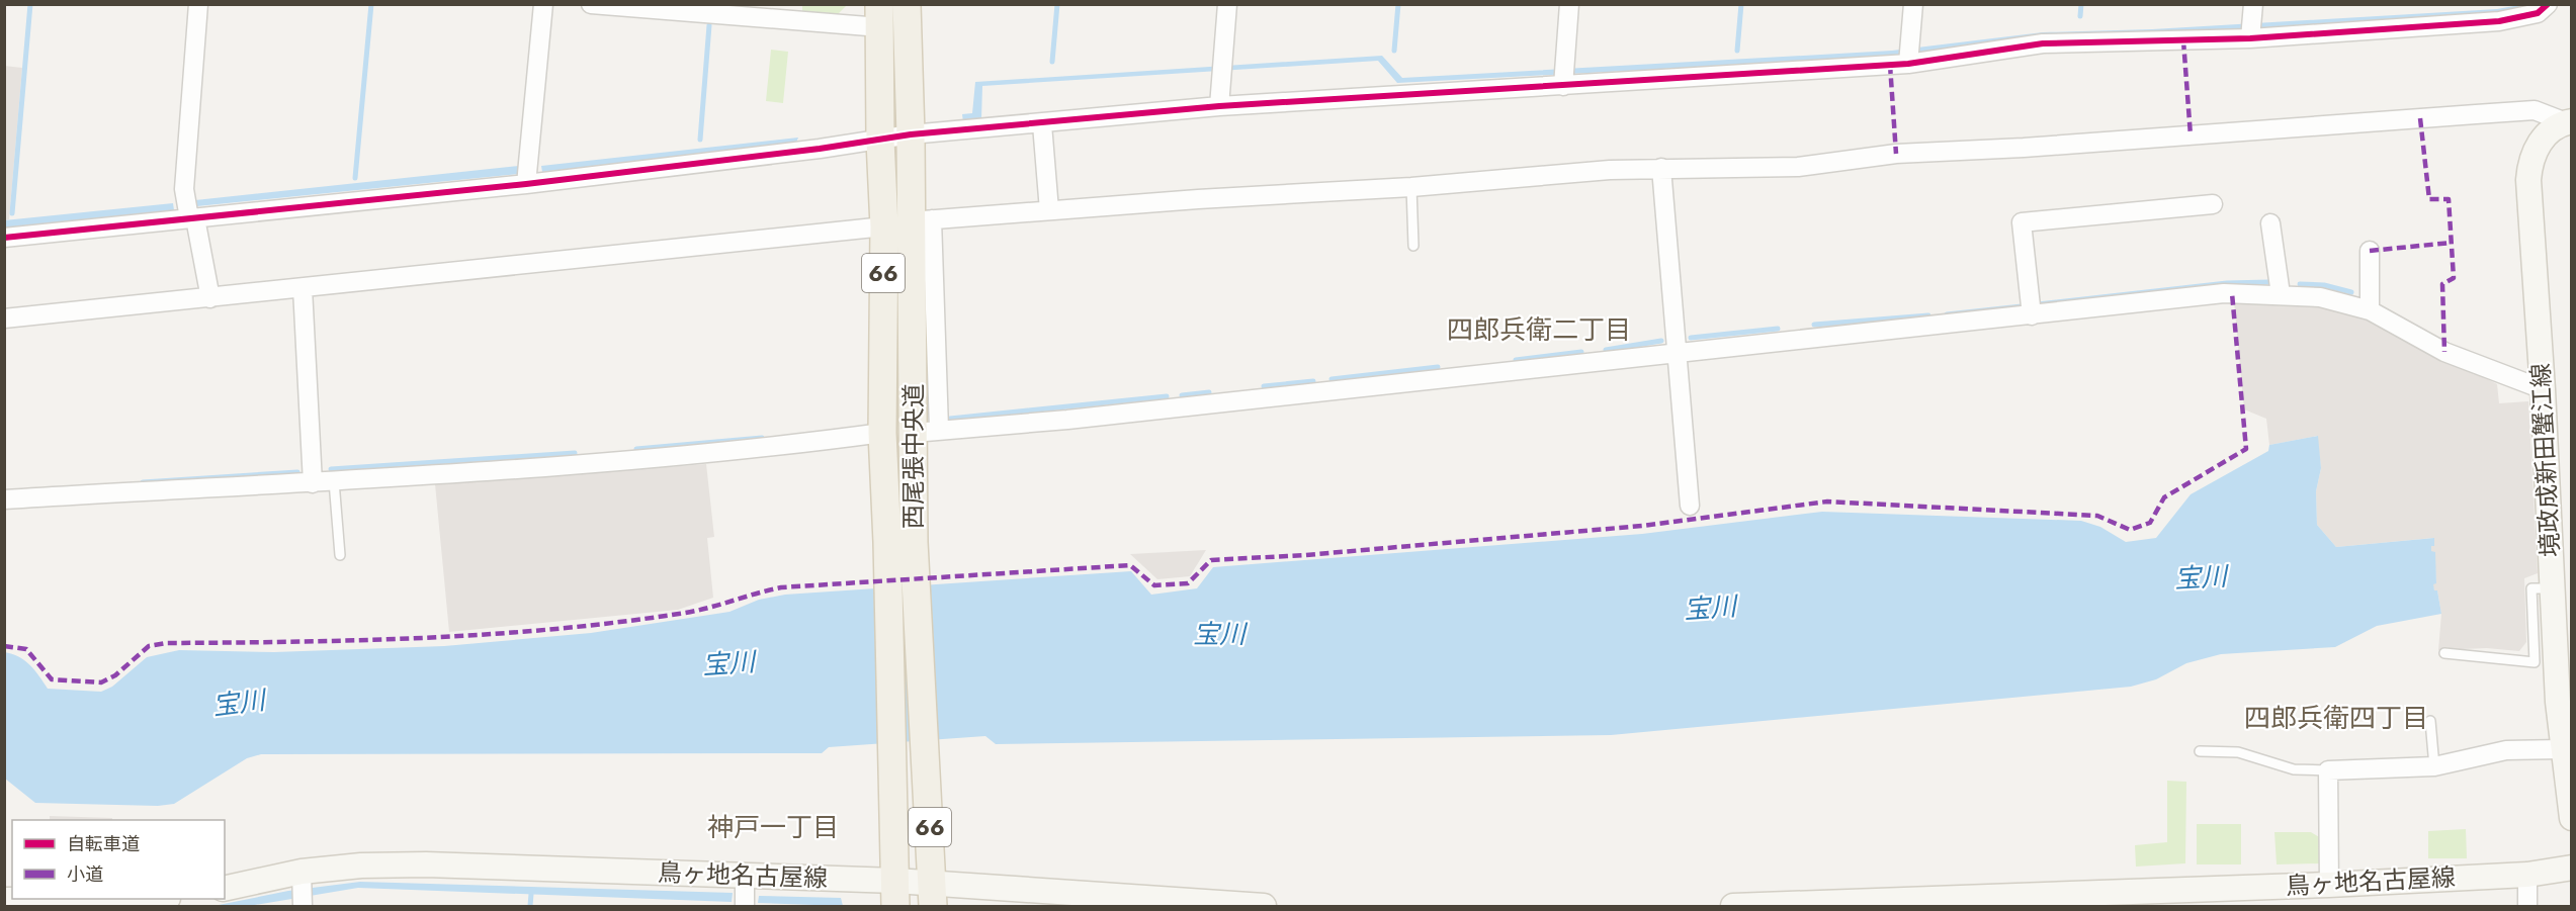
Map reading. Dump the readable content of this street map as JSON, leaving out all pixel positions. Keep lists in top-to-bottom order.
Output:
{
  "streets": {
    "main road": [
      "66",
      "西尾張中央道",
      "境政成新田蟹江線",
      "鳥ヶ地名古屋線"
    ]
  },
  "crossings": [
    ["西尾張中央道", "鳥ヶ地名古屋線"]
  ],
  "districts": ["四郎兵衛二丁目", "四郎兵衛四丁目", "神戸一丁目"],
  "water": ["宝川"],
  "legend": ["自転車道", "小道"]
}
